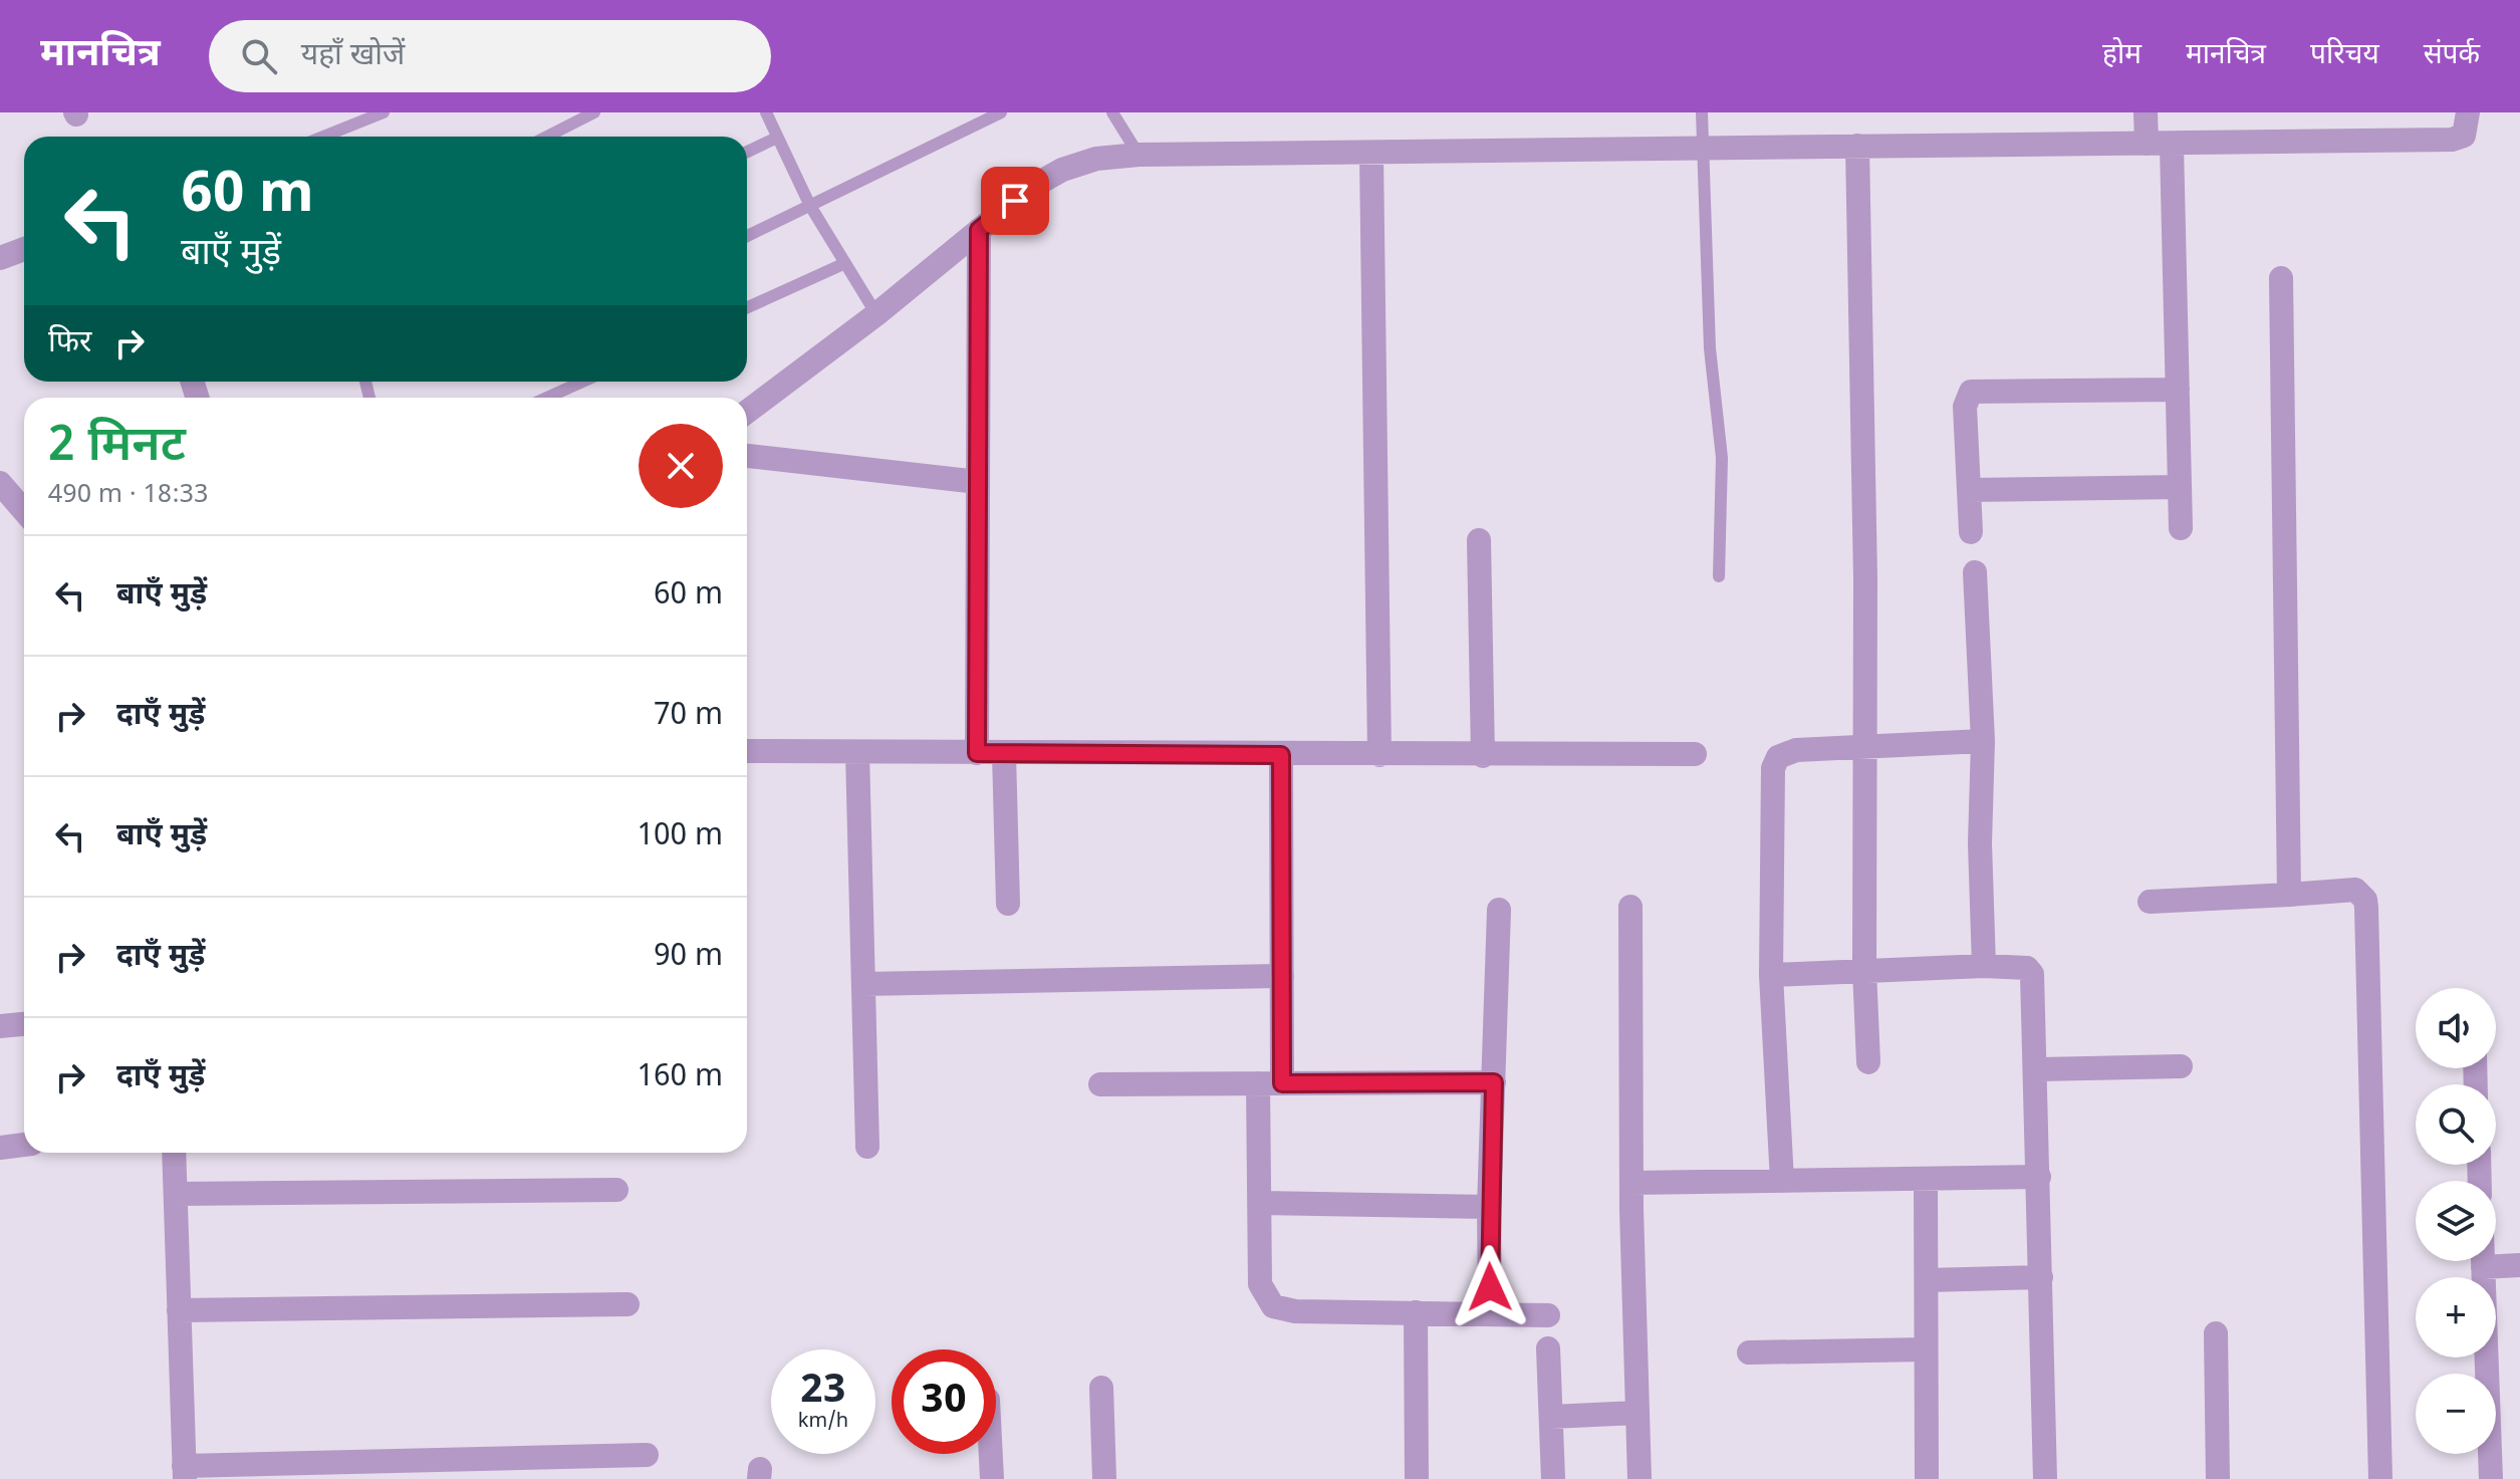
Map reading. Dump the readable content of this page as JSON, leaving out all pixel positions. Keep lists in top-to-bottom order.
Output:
{
  "page": {
    "header": "मानचित्र",
    "search": "यहाँ खोजें",
    "nav": [
      "होम",
      "मानचित्र",
      "परिचय",
      "संपर्क"
    ],
    "turn": ["60 m", "बाएँ मुड़ें"],
    "then": "फिर",
    "heading": ["2 मिनट", "490 m · 18:33"],
    "list": [
      {
        "name": "बाएँ मुड़ें",
        "value": "60 m"
      },
      {
        "name": "दाएँ मुड़ें",
        "value": "70 m"
      },
      {
        "name": "बाएँ मुड़ें",
        "value": "100 m"
      },
      {
        "name": "दाएँ मुड़ें",
        "value": "90 m"
      },
      {
        "name": "दाएँ मुड़ें",
        "value": "160 m"
      }
    ],
    "map_buttons": ["+", "−"],
    "speed": "23 km/h",
    "limit": "30"
  }
}
